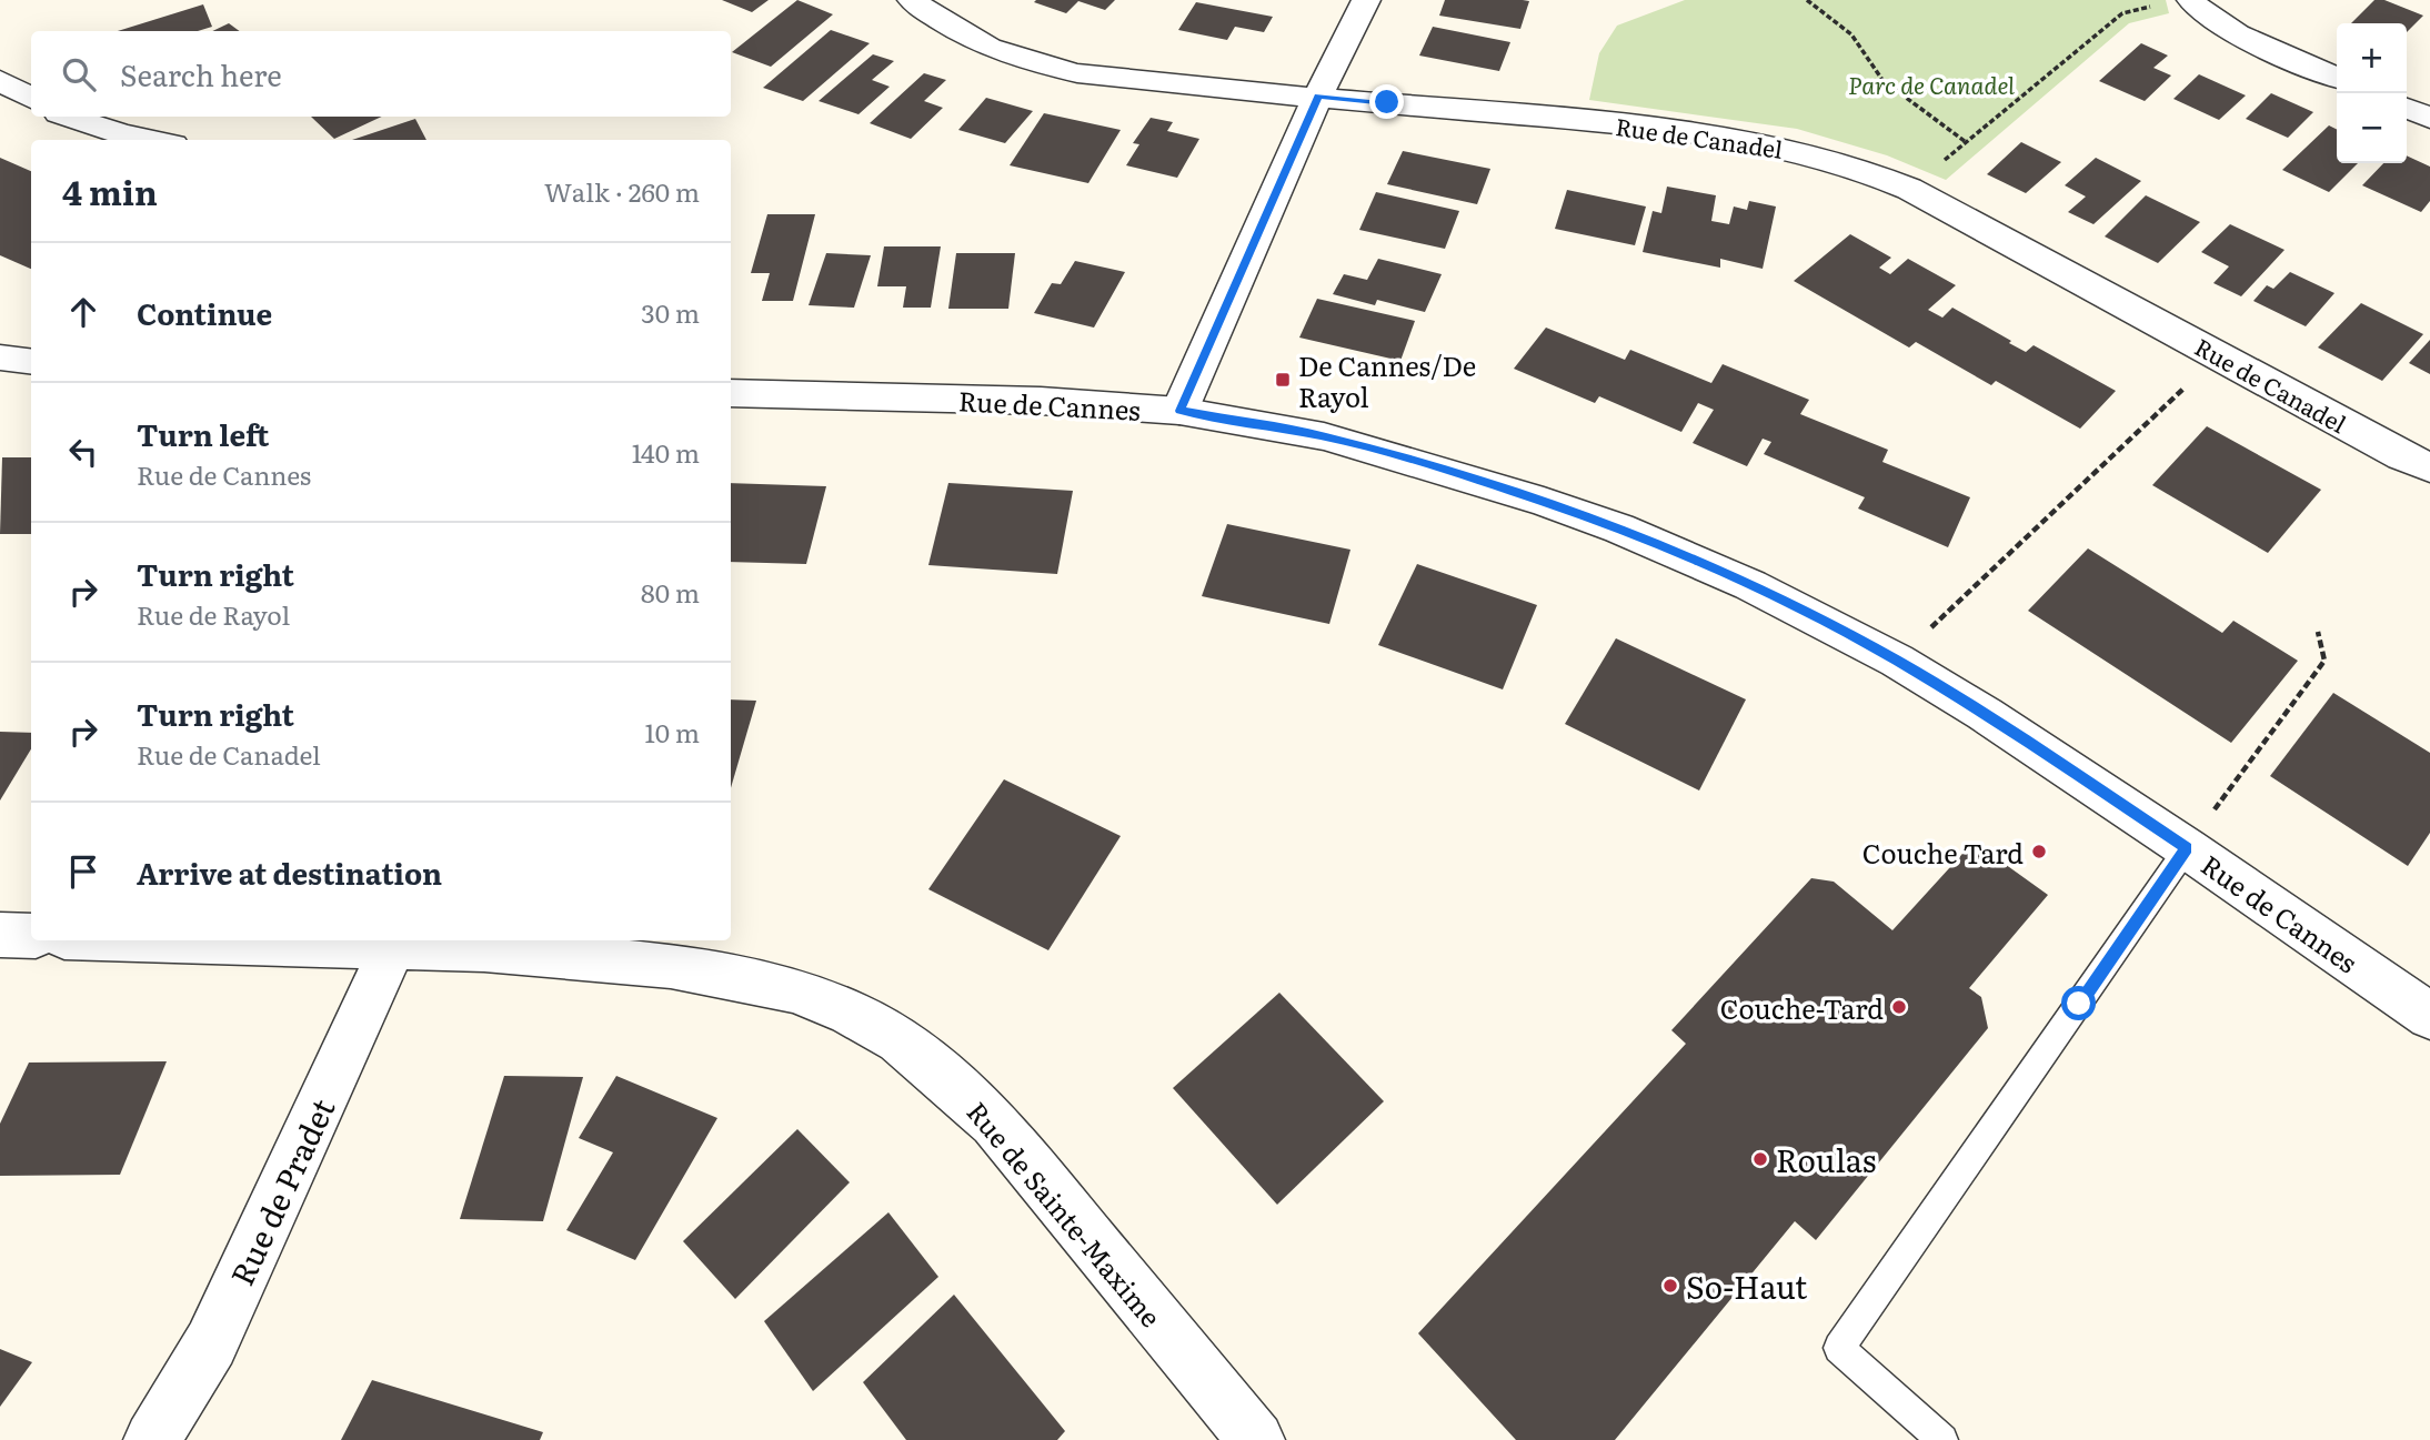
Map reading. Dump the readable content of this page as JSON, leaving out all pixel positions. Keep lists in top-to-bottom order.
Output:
{
  "streets": {
    "street": [
      "Rue de Canadel",
      "Rue de Cannes",
      "Rue de Pradet",
      "Rue de Sainte-Maxime"
    ]
  },
  "crossings": [
    ["Rue de Pradet", "Rue de Sainte-Maxime"]
  ],
  "parks": ["Parc de Canadel"],
  "places": {
    "transit": ["De Cannes/De Rayol"],
    "other": [
      "Couche Tard",
      "Couche-Tard",
      "Roulas",
      "So-Haut"
    ]
  },
  "page": {
    "map_buttons": ["+", "−"],
    "search": "Search here",
    "heading": ["4 min", "Walk · 260 m"],
    "list": [
      ["Continue", "30 m"],
      ["Turn left", "Rue de Cannes", "140 m"],
      ["Turn right", "Rue de Rayol", "80 m"],
      ["Turn right", "Rue de Canadel", "10 m"],
      "Arrive at destination"
    ]
  }
}
